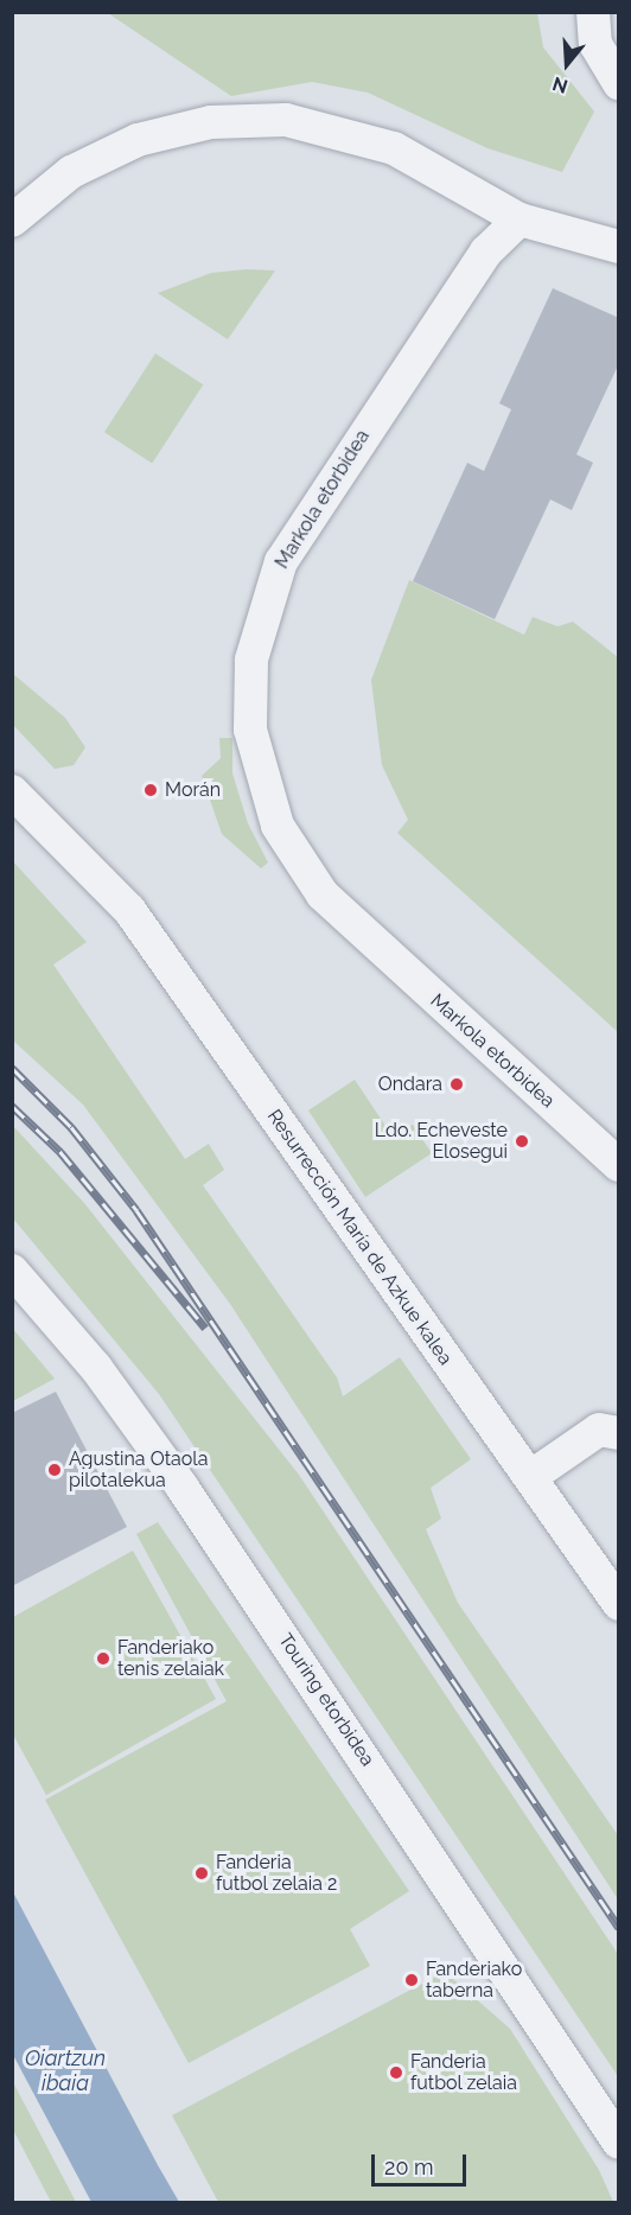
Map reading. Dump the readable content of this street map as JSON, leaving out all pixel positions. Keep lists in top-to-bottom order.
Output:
{
  "streets": {
    "street": ["Markola etorbidea", "Resurrección María de Azkue kalea", "Touring etorbidea"]
  },
  "water": ["Oiartzun ibaia"],
  "places": [
    "Morán",
    "Ondara",
    "Ldo. Echeveste Elosegui",
    "Agustina Otaola pilotalekua",
    "Fanderiako tenis zelaiak",
    "Fanderia futbol zelaia 2",
    "Fanderiako taberna",
    "Fanderia futbol zelaia"
  ],
  "scale_bar": "20 m",
  "north": "bottom"
}
